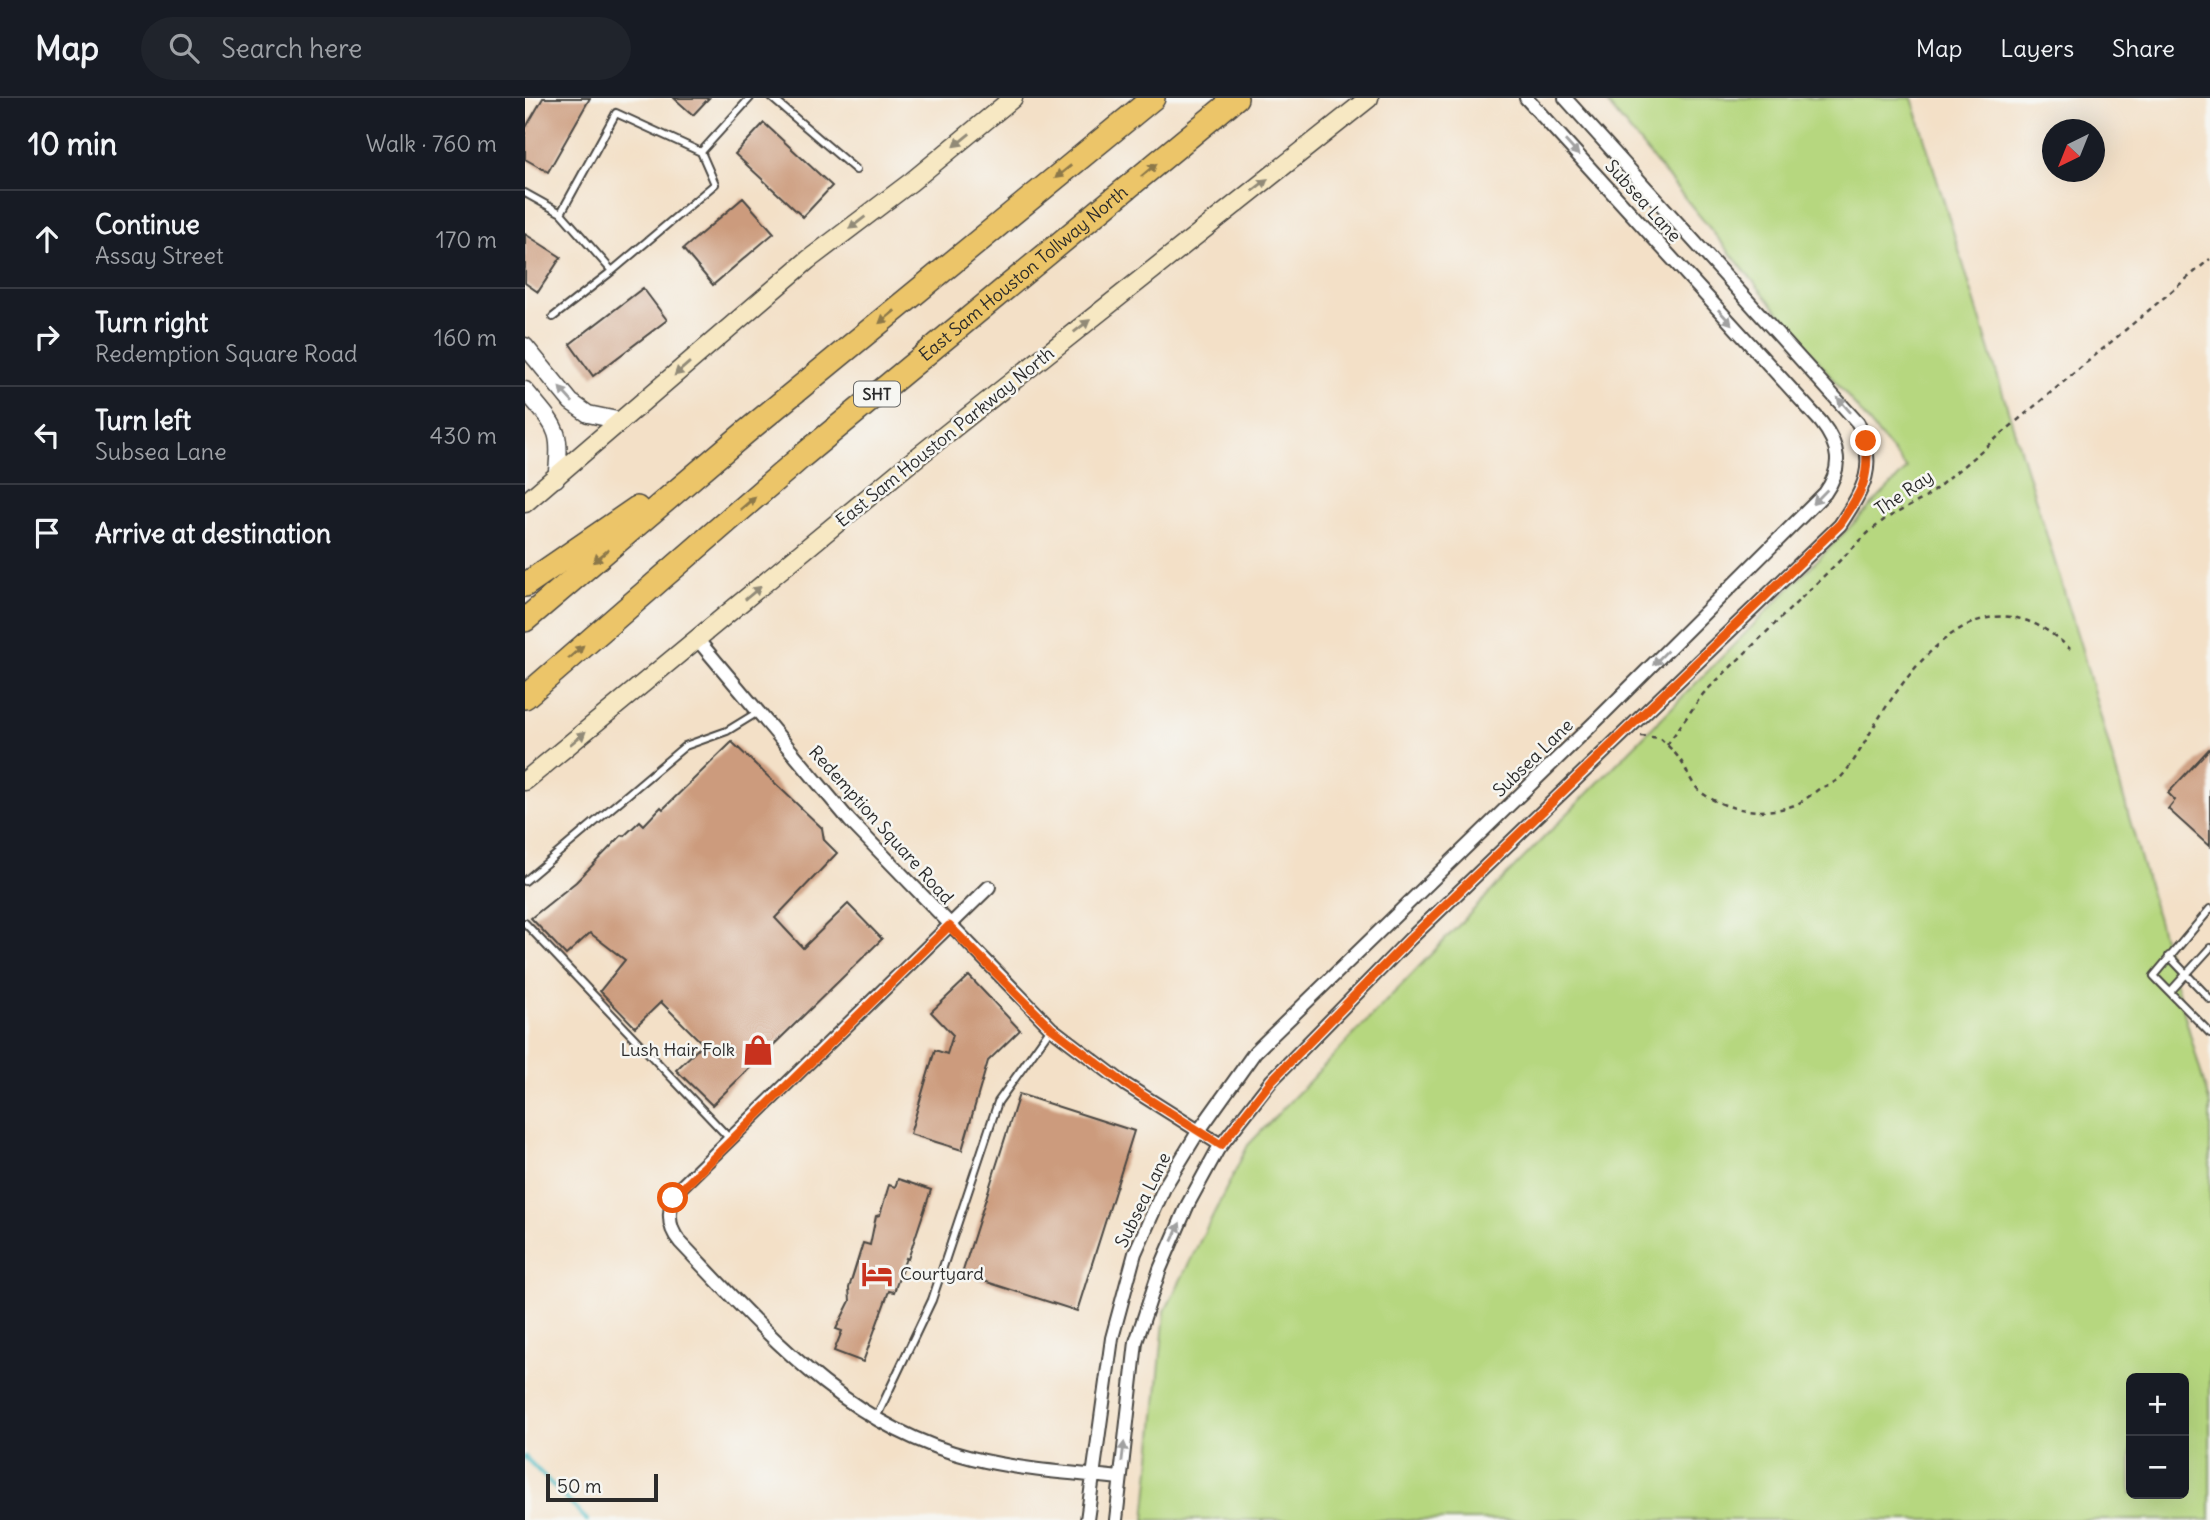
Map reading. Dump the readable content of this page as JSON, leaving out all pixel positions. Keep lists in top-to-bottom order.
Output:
{
  "streets": {
    "highway": ["East Sam Houston Tollway North", "SHT"],
    "main road": ["East Sam Houston Parkway North"],
    "street": ["Subsea Lane", "Redemption Square Road"],
    "path": ["The Ray"]
  },
  "crossings": [
    ["Subsea Lane", "Redemption Square Road"],
    ["East Sam Houston Parkway North", "Redemption Square Road"]
  ],
  "one_way": ["East Sam Houston Parkway North"],
  "places": {
    "shop": ["Lush Hair Folk"],
    "hotel": ["Courtyard"]
  },
  "scale_bar": "50 m",
  "north": "bottom left",
  "page": {
    "header": "Map",
    "search": "Search here",
    "nav": ["Map", "Layers", "Share"],
    "heading": ["10 min", "Walk · 760 m"],
    "list": [
      ["Continue", "Assay Street", "170 m"],
      ["Turn right", "Redemption Square Road", "160 m"],
      ["Turn left", "Subsea Lane", "430 m"],
      "Arrive at destination"
    ],
    "map_buttons": ["+", "−"],
    "scale": "50 m"
  }
}
